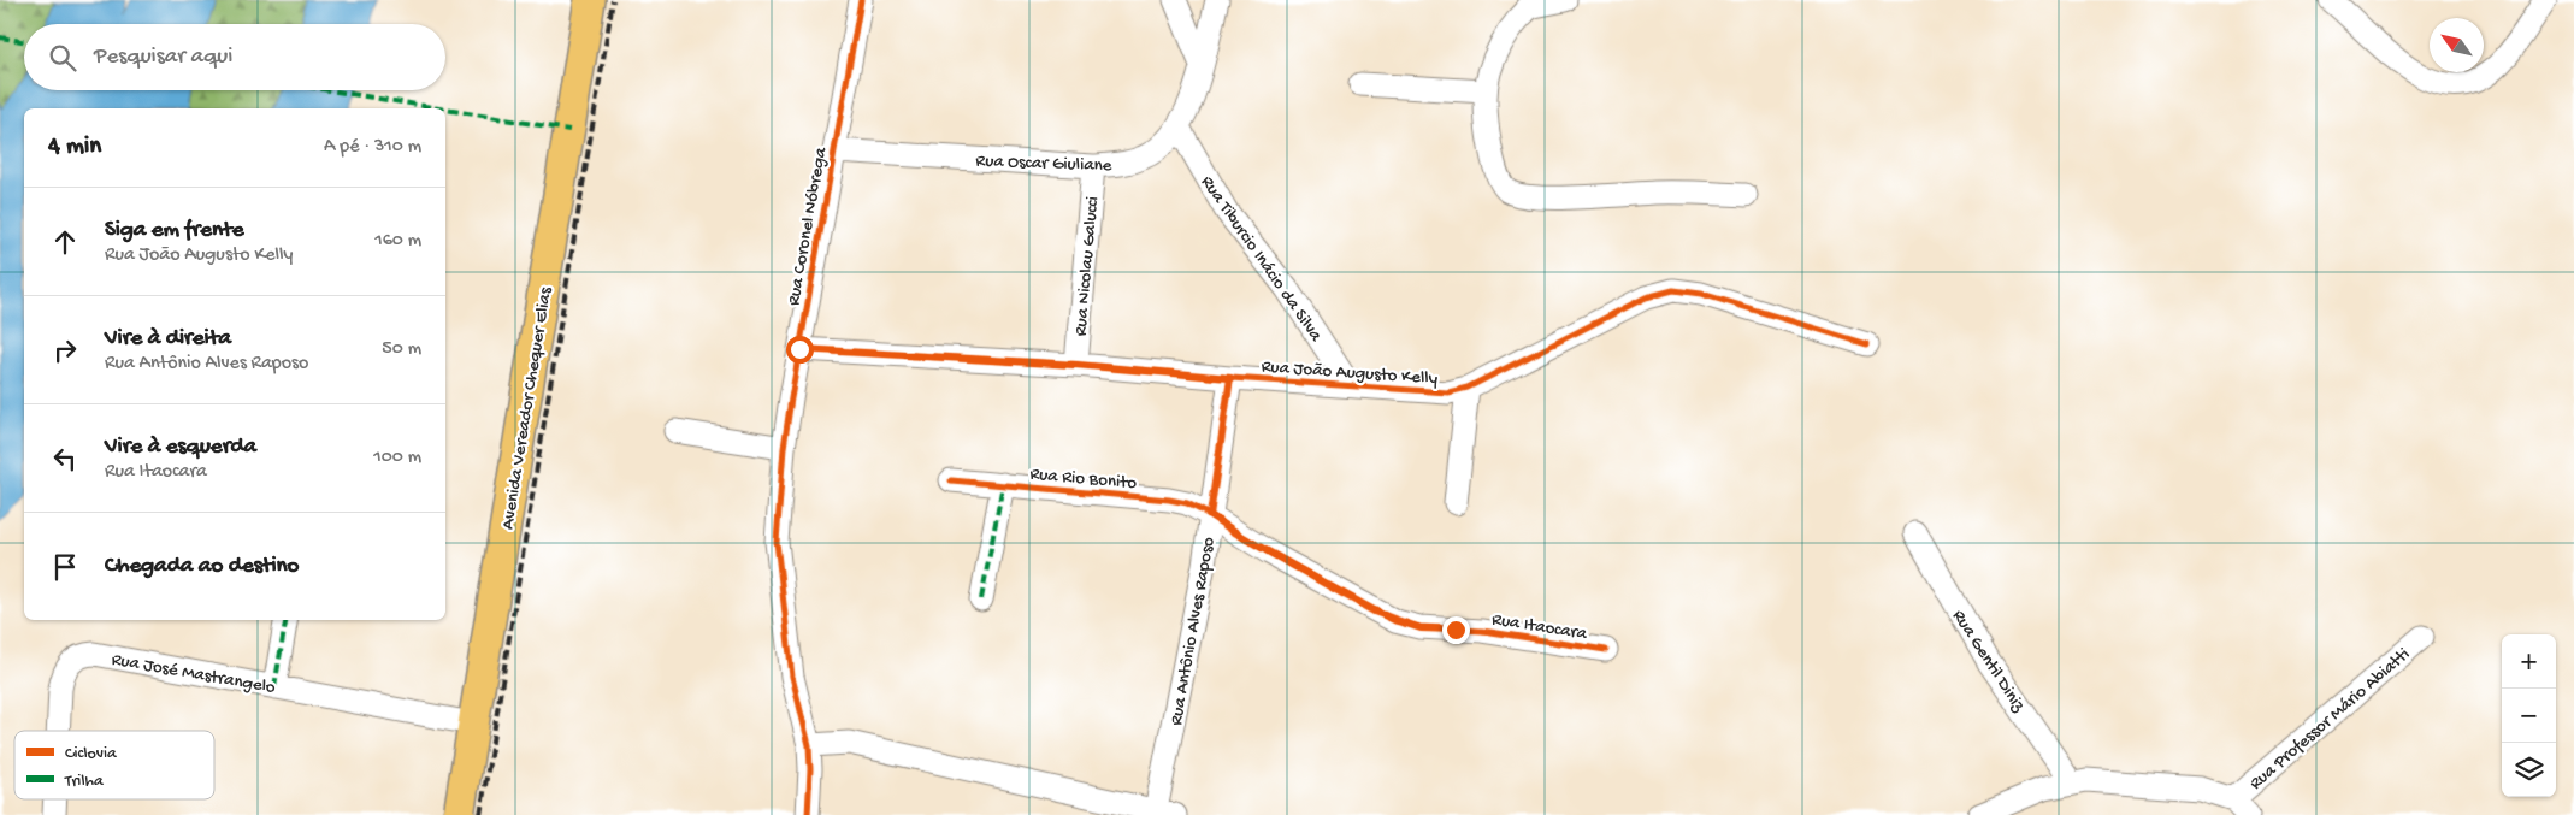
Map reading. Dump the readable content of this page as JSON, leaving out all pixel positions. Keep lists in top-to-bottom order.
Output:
{
  "streets": {
    "main road": ["Avenida Vereador Chequer Elias"],
    "street": [
      "Rua Oscar Giuliane",
      "Rua Coronel Nóbrega",
      "Rua Tiburcio Inácio da Silva",
      "Rua Nicolau Galucci",
      "Rua João Augusto Kelly",
      "Rua Rio Bonito",
      "Rua Itaocara",
      "Rua Antônio Alves Raposo",
      "Rua Gentil Diniz",
      "Rua José Mastrangelo",
      "Rua Professor Mário Abiatti"
    ]
  },
  "crossings": [
    ["Rua Oscar Giuliane", "Rua Coronel Nóbrega"],
    ["Rua Oscar Giuliane", "Rua Tiburcio Inácio da Silva"],
    ["Rua Oscar Giuliane", "Rua Nicolau Galucci"],
    ["Rua Coronel Nóbrega", "Rua João Augusto Kelly"],
    ["Rua Tiburcio Inácio da Silva", "Rua João Augusto Kelly"],
    ["Rua Nicolau Galucci", "Rua João Augusto Kelly"],
    ["Rua João Augusto Kelly", "Rua Antônio Alves Raposo"],
    ["Avenida Vereador Chequer Elias", "Rua José Mastrangelo"],
    ["Rua Rio Bonito", "Rua Itaocara"],
    ["Rua Rio Bonito", "Rua Antônio Alves Raposo"],
    ["Rua Itaocara", "Rua Antônio Alves Raposo"]
  ],
  "legend": ["Ciclovia", "Trilha"],
  "north": "top left",
  "page": {
    "search": "Pesquisar aqui",
    "heading": ["4 min", "A pé · 310 m"],
    "list": [
      ["Siga em frente", "Rua João Augusto Kelly", "160 m"],
      ["Vire à direita", "Rua Antônio Alves Raposo", "50 m"],
      ["Vire à esquerda", "Rua Itaocara", "100 m"],
      "Chegada ao destino"
    ],
    "map_buttons": ["+", "−"]
  }
}
